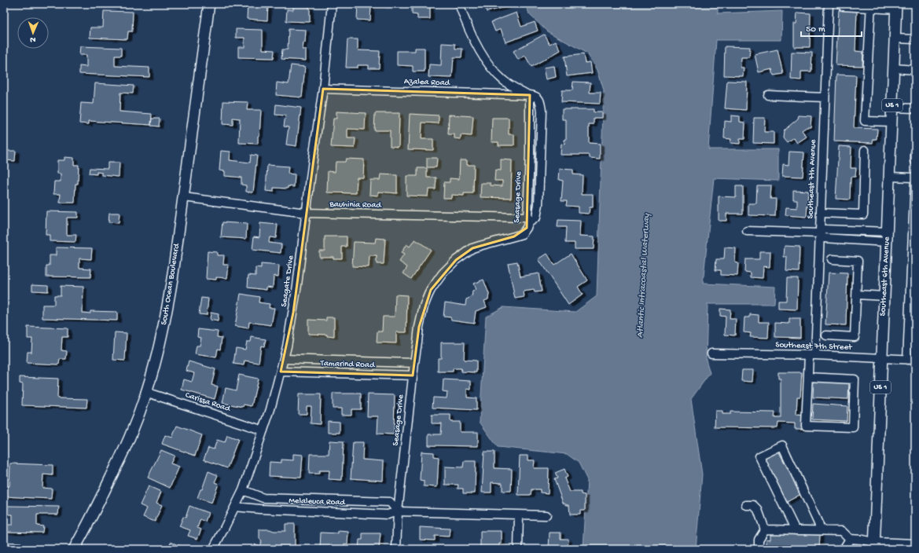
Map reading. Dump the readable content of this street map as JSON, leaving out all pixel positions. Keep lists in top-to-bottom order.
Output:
{
  "streets": {
    "main road": ["US 1", "Southeast 6th Avenue", "South Ocean Boulevard"],
    "street": [
      "Azalea Road",
      "Southeast 7th Avenue",
      "Seasage Drive",
      "Bauhinia Road",
      "Seagate Drive",
      "Southeast 7th Street",
      "Tamarind Road",
      "Carissa Road",
      "Melaleuca Road"
    ]
  },
  "crossings": [
    ["Azalea Road", "Seasage Drive"],
    ["Azalea Road", "Seagate Drive"],
    ["Southeast 7th Avenue", "Southeast 7th Street"],
    ["Seasage Drive", "Bauhinia Road"],
    ["Seasage Drive", "Tamarind Road"],
    ["Seasage Drive", "Melaleuca Road"],
    ["Bauhinia Road", "Seagate Drive"],
    ["Bauhinia Road", "South Ocean Boulevard"],
    ["Southeast 6th Avenue", "Southeast 7th Street"],
    ["Seagate Drive", "Tamarind Road"],
    ["Seagate Drive", "Carissa Road"],
    ["Seagate Drive", "Melaleuca Road"],
    ["South Ocean Boulevard", "Carissa Road"]
  ],
  "water": ["Atlantic Intracoastal Waterway"],
  "scale_bar": "50 m",
  "north": "bottom"
}
